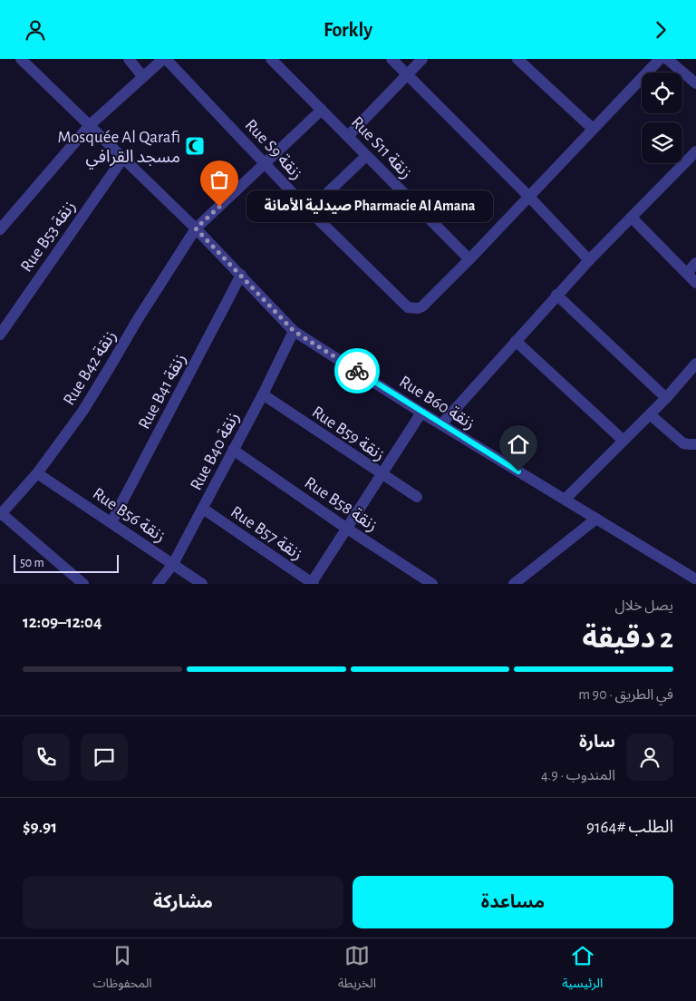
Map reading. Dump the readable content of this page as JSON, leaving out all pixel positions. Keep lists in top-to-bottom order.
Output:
{
  "streets": {
    "street": [
      "Rue S11 زنقة",
      "Rue S9 زنقة",
      "Rue B53 زنقة",
      "Rue B42 زنقة",
      "Rue B41 زنقة",
      "Rue B60 زنقة",
      "Rue B59 زنقة",
      "Rue B40 زنقة",
      "Rue B58 زنقة",
      "Rue B56 زنقة",
      "Rue B57 زنقة"
    ]
  },
  "crossings": [
    ["Rue S11 زنقة", "Rue S9 زنقة"],
    ["Rue S11 زنقة", "Rue B42 زنقة"],
    ["Rue S9 زنقة", "Rue B42 زنقة"],
    ["Rue B53 زنقة", "Rue B60 زنقة"],
    ["Rue B42 زنقة", "Rue B60 زنقة"],
    ["Rue B42 زنقة", "Rue B56 زنقة"],
    ["Rue B41 زنقة", "Rue B60 زنقة"],
    ["Rue B41 زنقة", "Rue B56 زنقة"],
    ["Rue B60 زنقة", "Rue B40 زنقة"],
    ["Rue B59 زنقة", "Rue B40 زنقة"],
    ["Rue B40 زنقة", "Rue B58 زنقة"],
    ["Rue B40 زنقة", "Rue B56 زنقة"],
    ["Rue B40 زنقة", "Rue B57 زنقة"]
  ],
  "places": {
    "mosque": ["Mosquée Al Qarafi مسجد القرافي"],
    "other": ["Pharmacie Al Amana صيدلية الأمانة"]
  },
  "scale_bar": "50 m",
  "page": {
    "header": "Forkly",
    "bubble": "Pharmacie Al Amana صيدلية الأمانة",
    "scale": "50 m",
    "heading": ["2 دقيقة", "يصل خلال", "12:04–12:09"],
    "panel": [
      "سارة",
      "المندوب · 4.9",
      "الطلب #9164",
      "$9.91"
    ],
    "bar": "في الطريق · 90 m",
    "buttons": ["مساعدة", "مشاركة"],
    "tabs": ["الرئيسية", "الخريطة", "المحفوظات"]
  }
}
